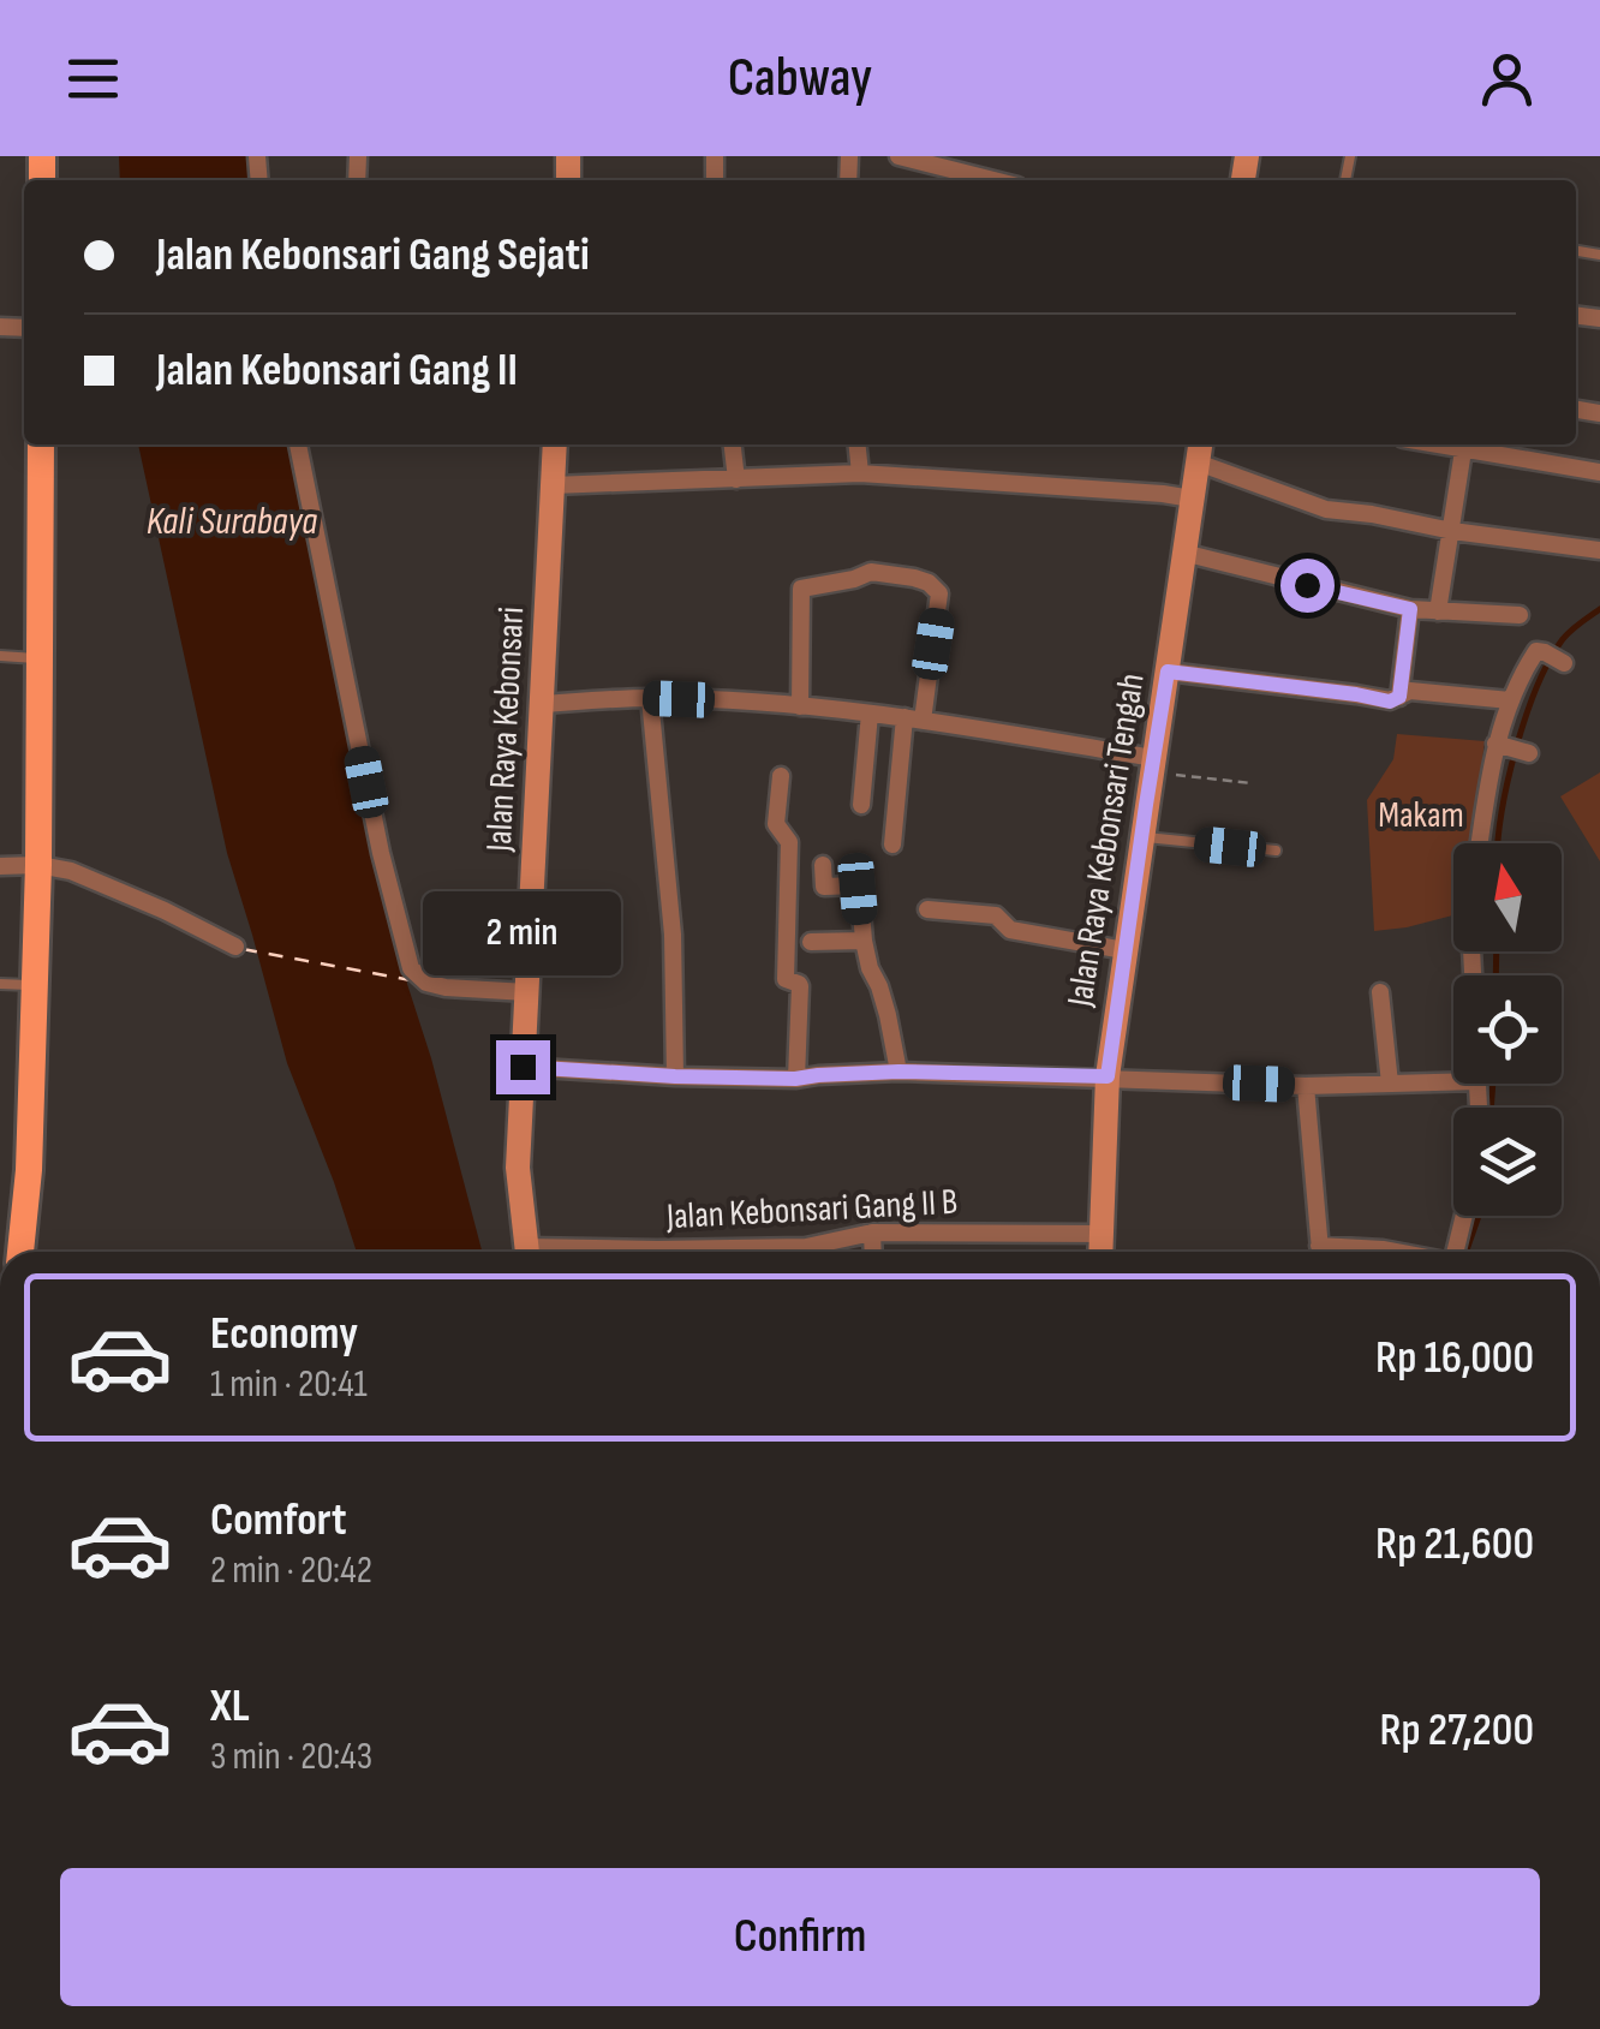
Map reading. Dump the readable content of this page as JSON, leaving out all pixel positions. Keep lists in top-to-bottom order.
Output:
{
  "streets": {
    "main road": ["Jalan Raya Kebonsari", "Jalan Raya Kebonsari Tengah"],
    "street": ["Jalan Kebonsari Gang II B"]
  },
  "crossings": [
    ["Jalan Raya Kebonsari Tengah", "Jalan Kebonsari Gang II B"]
  ],
  "water": ["Kali Surabaya"],
  "parks": ["Makam"],
  "north": "top",
  "page": {
    "header": "Cabway",
    "banner": ["Jalan Kebonsari Gang Sejati", "Jalan Kebonsari Gang II"],
    "bubble": "2 min",
    "list": [
      {
        "name": "Economy",
        "note": "1 min · 20:41",
        "value": "Rp 16,000"
      },
      {
        "name": "Comfort",
        "note": "2 min · 20:42",
        "value": "Rp 21,600"
      },
      {
        "name": "XL",
        "note": "3 min · 20:43",
        "value": "Rp 27,200"
      }
    ],
    "buttons": "Confirm"
  }
}
